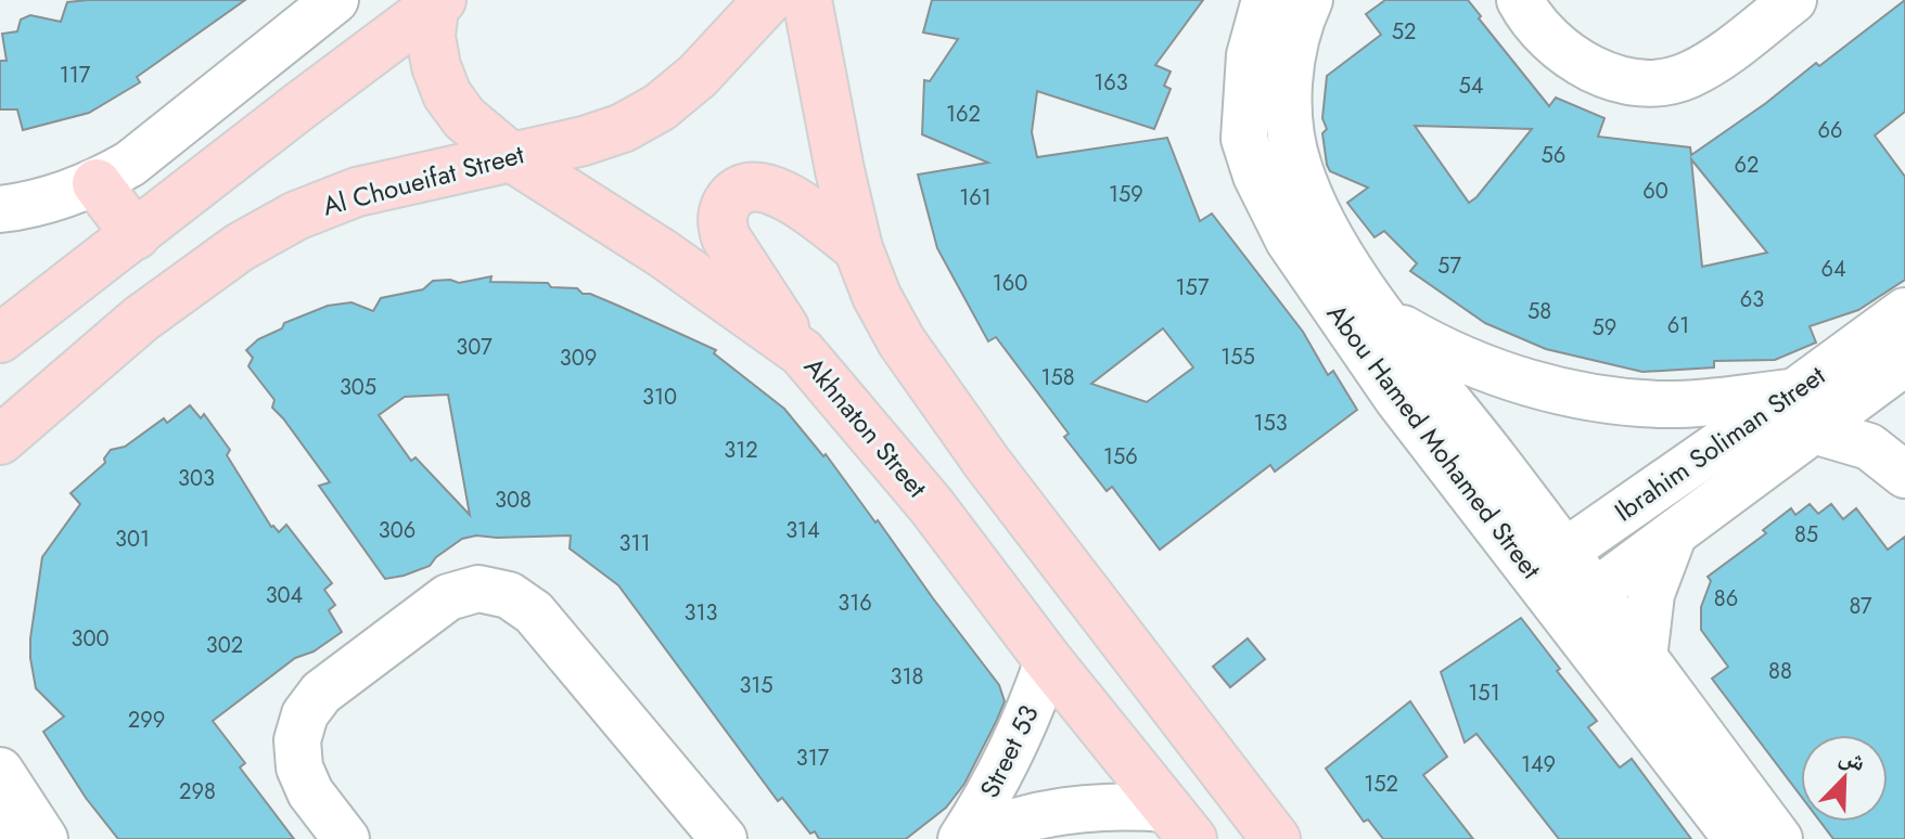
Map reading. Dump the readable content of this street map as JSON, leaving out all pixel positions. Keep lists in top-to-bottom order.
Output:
{
  "streets": {
    "main road": ["Al Choueifat Street", "Akhnaton Street"],
    "street": ["Abou Hamed Mohamed Street", "Ibrahim Soliman Street", "Street 53"]
  },
  "crossings": [
    ["Al Choueifat Street", "Akhnaton Street"],
    ["Akhnaton Street", "Street 53"],
    ["Abou Hamed Mohamed Street", "Ibrahim Soliman Street"]
  ],
  "house_numbers": [
    "52",
    "117",
    "163",
    "54",
    "162",
    "66",
    "56",
    "62",
    "60",
    "159",
    "161",
    "57",
    "64",
    "160",
    "157",
    "63",
    "58",
    "61",
    "59",
    "307",
    "155",
    "309",
    "158",
    "305",
    "310",
    "153",
    "312",
    "156",
    "303",
    "308",
    "306",
    "314",
    "85",
    "301",
    "311",
    "304",
    "86",
    "316",
    "87",
    "313",
    "300",
    "302",
    "88",
    "318",
    "315",
    "151",
    "299",
    "317",
    "149",
    "152",
    "298"
  ],
  "north": "top right"
}
